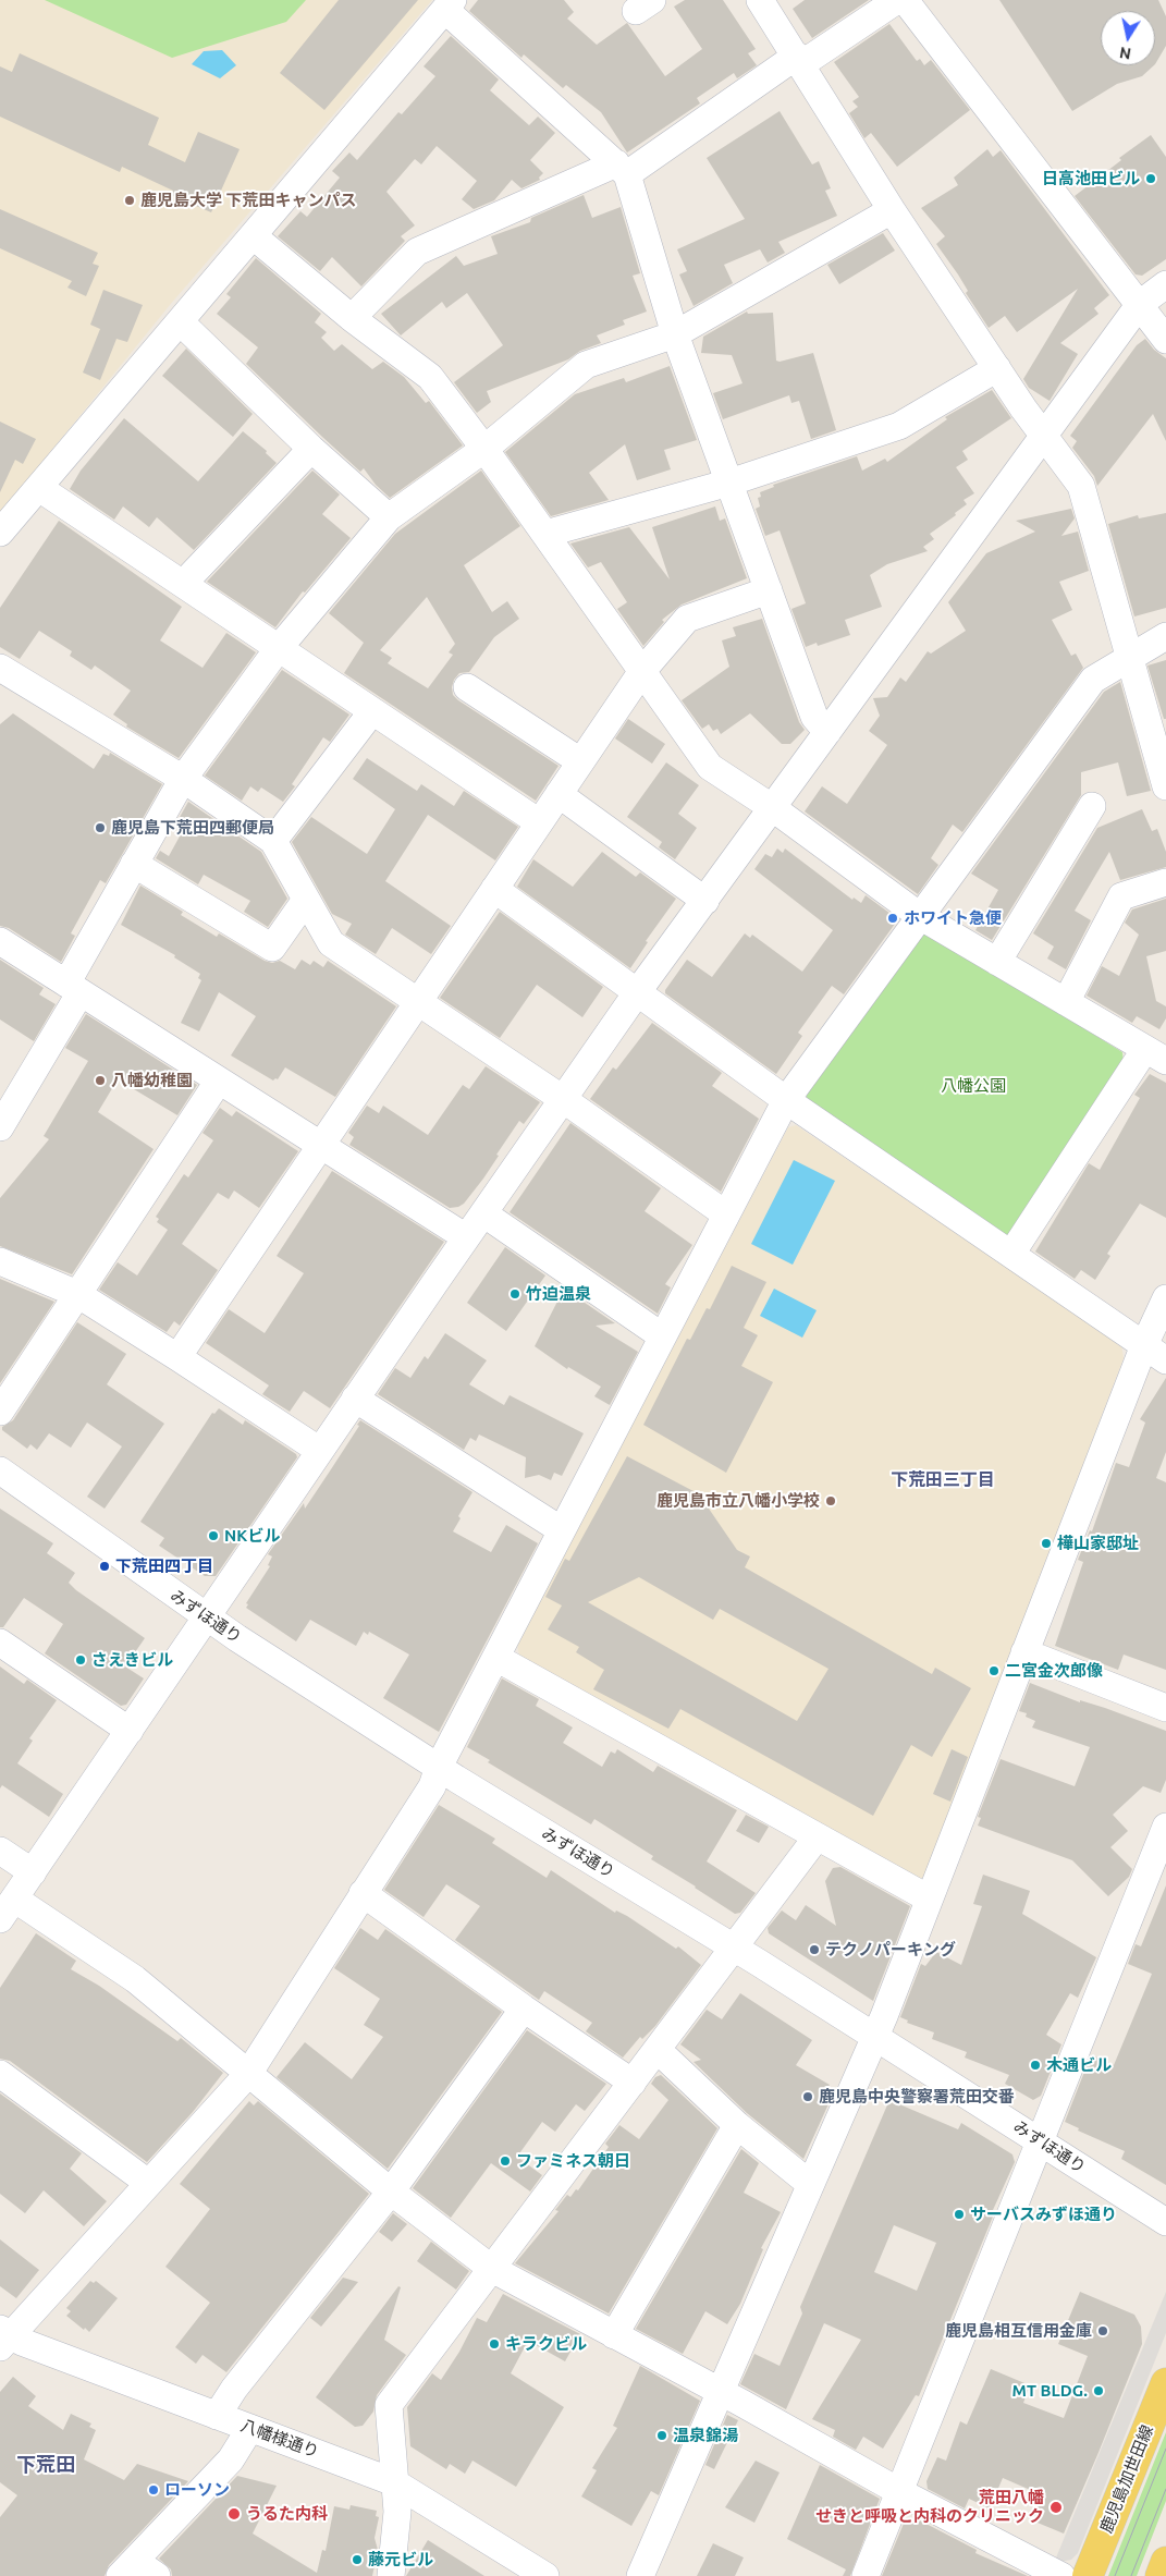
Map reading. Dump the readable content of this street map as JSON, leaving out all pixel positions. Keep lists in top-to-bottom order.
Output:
{
  "streets": {
    "main road": ["鹿児島加世田線"],
    "street": ["みずほ通り", "八幡様通り"]
  },
  "districts": ["下荒田三丁目", "下荒田"],
  "parks": ["八幡公園"],
  "places": [
    "日高池田ビル",
    "鹿児島大学 下荒田キャンパス",
    "鹿児島下荒田四郵便局",
    "ホワイト急便",
    "八幡幼稚園",
    "竹迫温泉",
    "鹿児島市立八幡小学校",
    "NKビル",
    "樺山家邸址",
    "下荒田四丁目",
    "さえきビル",
    "二宮金次郎像",
    "テクノパーキング",
    "木通ビル",
    "鹿児島中央警察署荒田交番",
    "ファミネス朝日",
    "サーバスみずほ通り",
    "鹿児島相互信用金庫",
    "キラクビル",
    "MT BLDG.",
    "温泉錦湯",
    "ローソン",
    "荒田八幡 せきと呼吸と内科のクリニック",
    "うるた内科",
    "藤元ビル"
  ],
  "north": "bottom"
}
